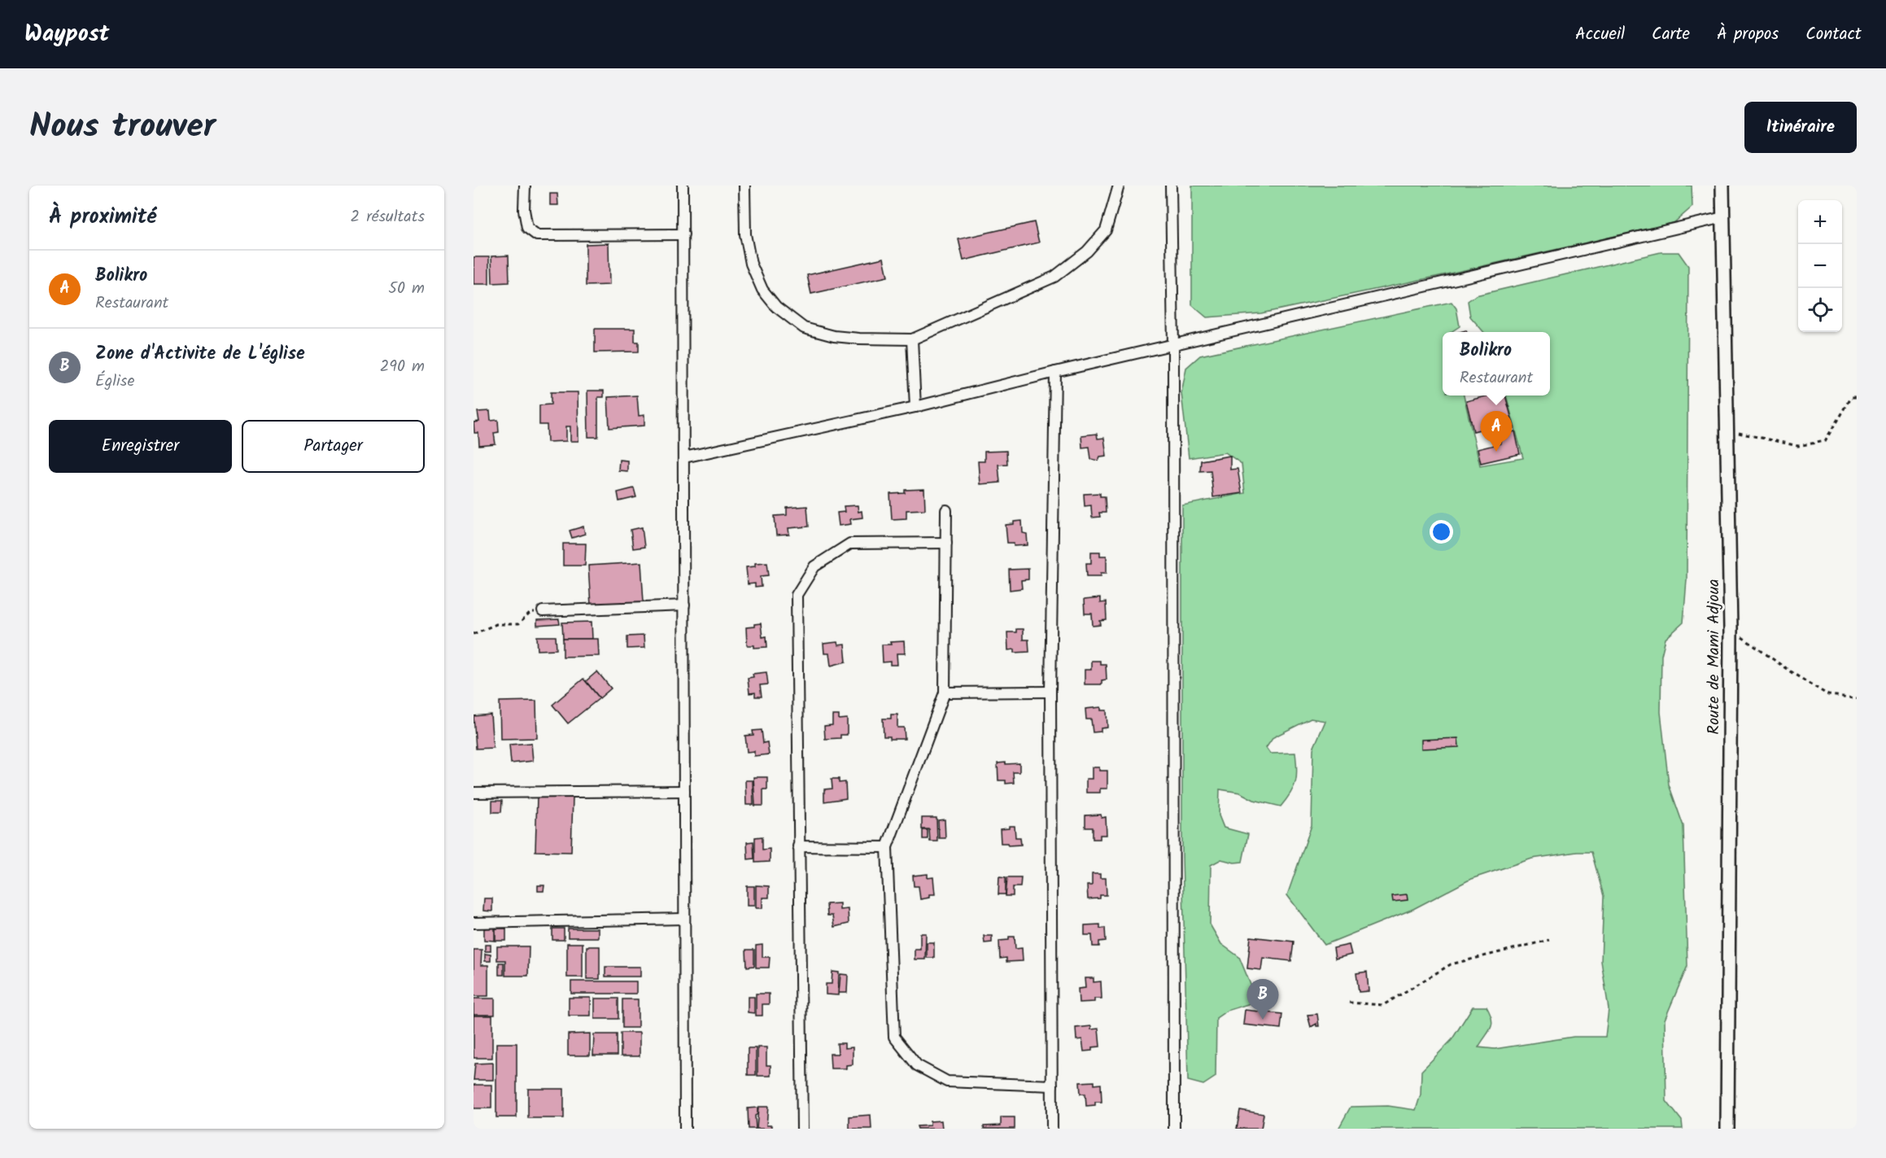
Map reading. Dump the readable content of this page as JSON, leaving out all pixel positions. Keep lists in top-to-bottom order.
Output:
{
  "streets": {
    "street": ["Route de Mami Adjoua"]
  },
  "page": {
    "header": "Waypost",
    "nav": [
      "Accueil",
      "Carte",
      "À propos",
      "Contact"
    ],
    "title": "Nous trouver",
    "buttons": [
      "Itinéraire",
      ["Enregistrer", "Partager"]
    ],
    "heading": ["À proximité", "2 résultats"],
    "map_buttons": ["+", "−"],
    "list": [
      {
        "mark": "A",
        "name": "Bolikro",
        "note": "Restaurant",
        "value": "50 m"
      },
      {
        "mark": "B",
        "name": "Zone d'Activite de L'église",
        "note": "Église",
        "value": "290 m"
      }
    ],
    "popup": ["Bolikro", "Restaurant"],
    "pins": ["A", "B"]
  }
}
